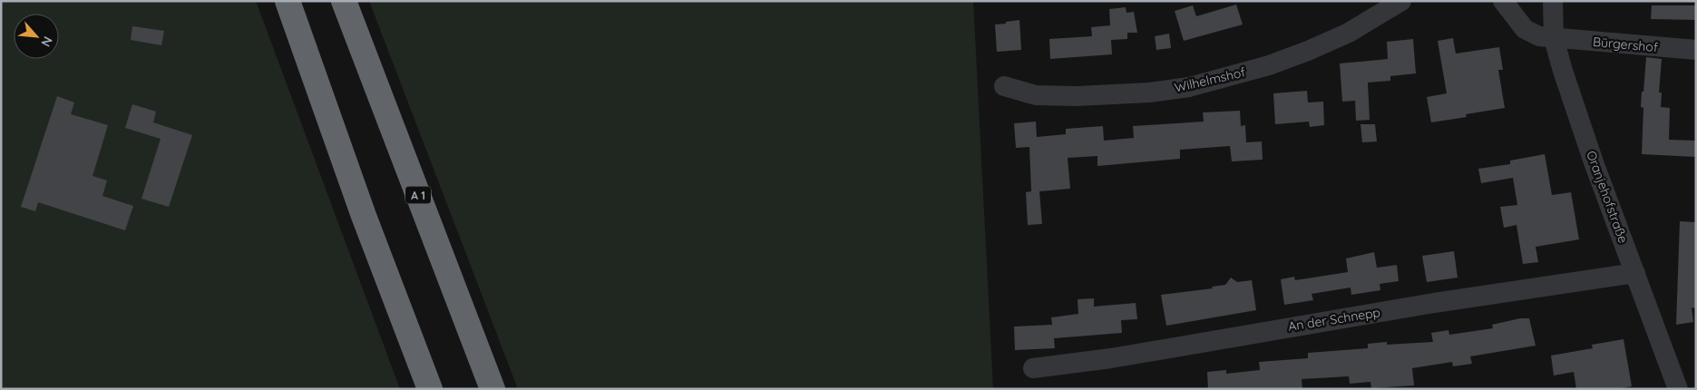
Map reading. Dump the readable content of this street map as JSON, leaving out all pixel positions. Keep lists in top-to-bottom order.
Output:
{
  "streets": {
    "highway": ["A 1"],
    "street": [
      "Bürgershof",
      "Wilhelmshof",
      "Oranjehofstraße",
      "An der Schnepp"
    ]
  },
  "crossings": [
    ["Bürgershof", "Oranjehofstraße"],
    ["Oranjehofstraße", "An der Schnepp"]
  ],
  "north": "bottom right"
}
